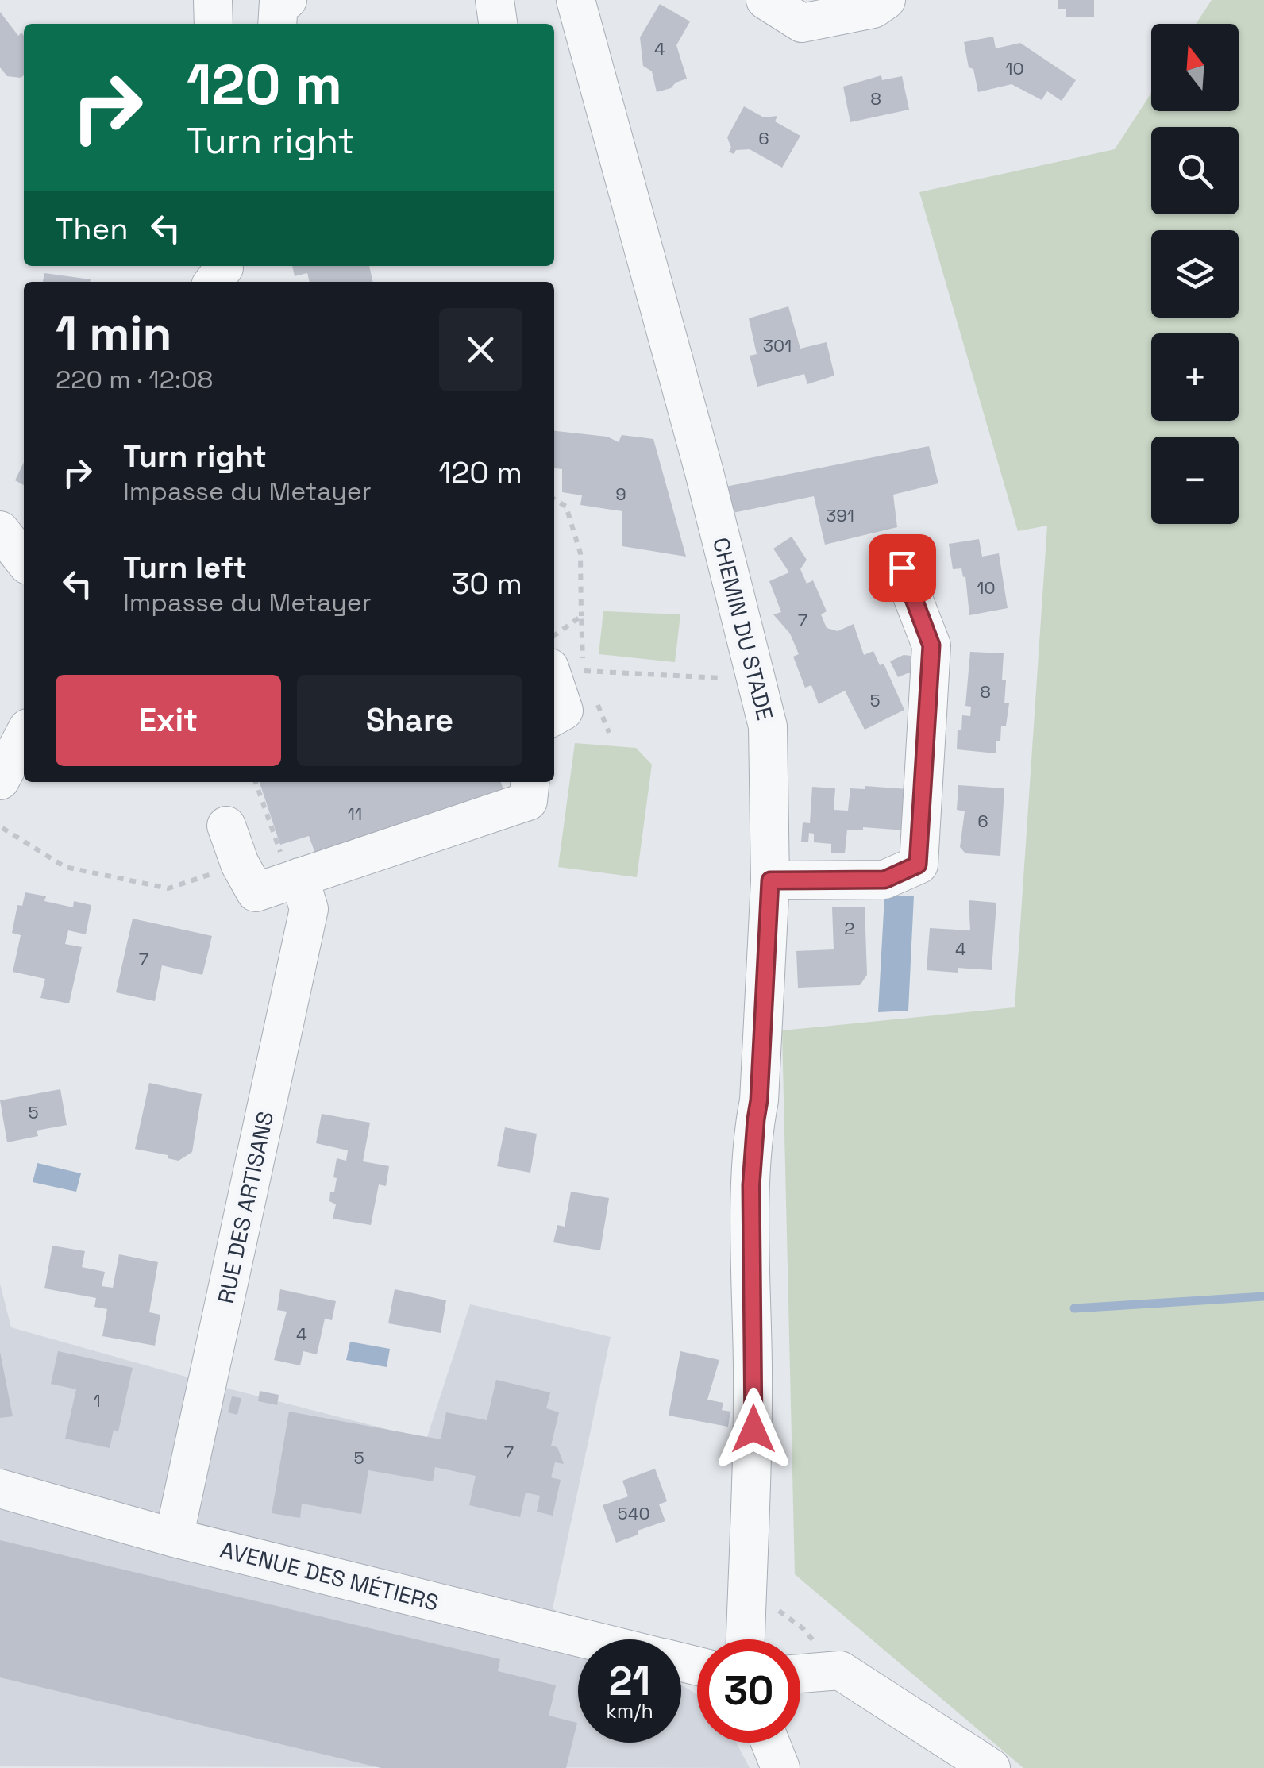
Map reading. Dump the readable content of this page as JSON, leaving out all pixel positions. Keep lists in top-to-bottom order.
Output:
{
  "streets": {
    "street": ["CHEMIN DU STADE", "RUE DES ARTISANS", "AVENUE DES MÉTIERS"]
  },
  "crossings": [
    ["RUE DES ARTISANS", "AVENUE DES MÉTIERS"]
  ],
  "house_numbers": [
    "4",
    "10",
    "8",
    "6",
    "301",
    "9",
    "391",
    "10",
    "7",
    "8",
    "5",
    "11",
    "6",
    "2",
    "4",
    "7",
    "5",
    "4",
    "1",
    "7",
    "5",
    "540"
  ],
  "north": "top",
  "page": {
    "map_buttons": ["+", "−"],
    "turn": ["120 m", "Turn right"],
    "then": "Then",
    "heading": ["1 min", "220 m · 12:08"],
    "list": [
      {
        "name": "Turn right",
        "note": "Impasse du Metayer",
        "value": "120 m"
      },
      {
        "name": "Turn left",
        "note": "Impasse du Metayer",
        "value": "30 m"
      }
    ],
    "buttons": ["Exit", "Share"],
    "speed": "21 km/h",
    "limit": "30"
  }
}
